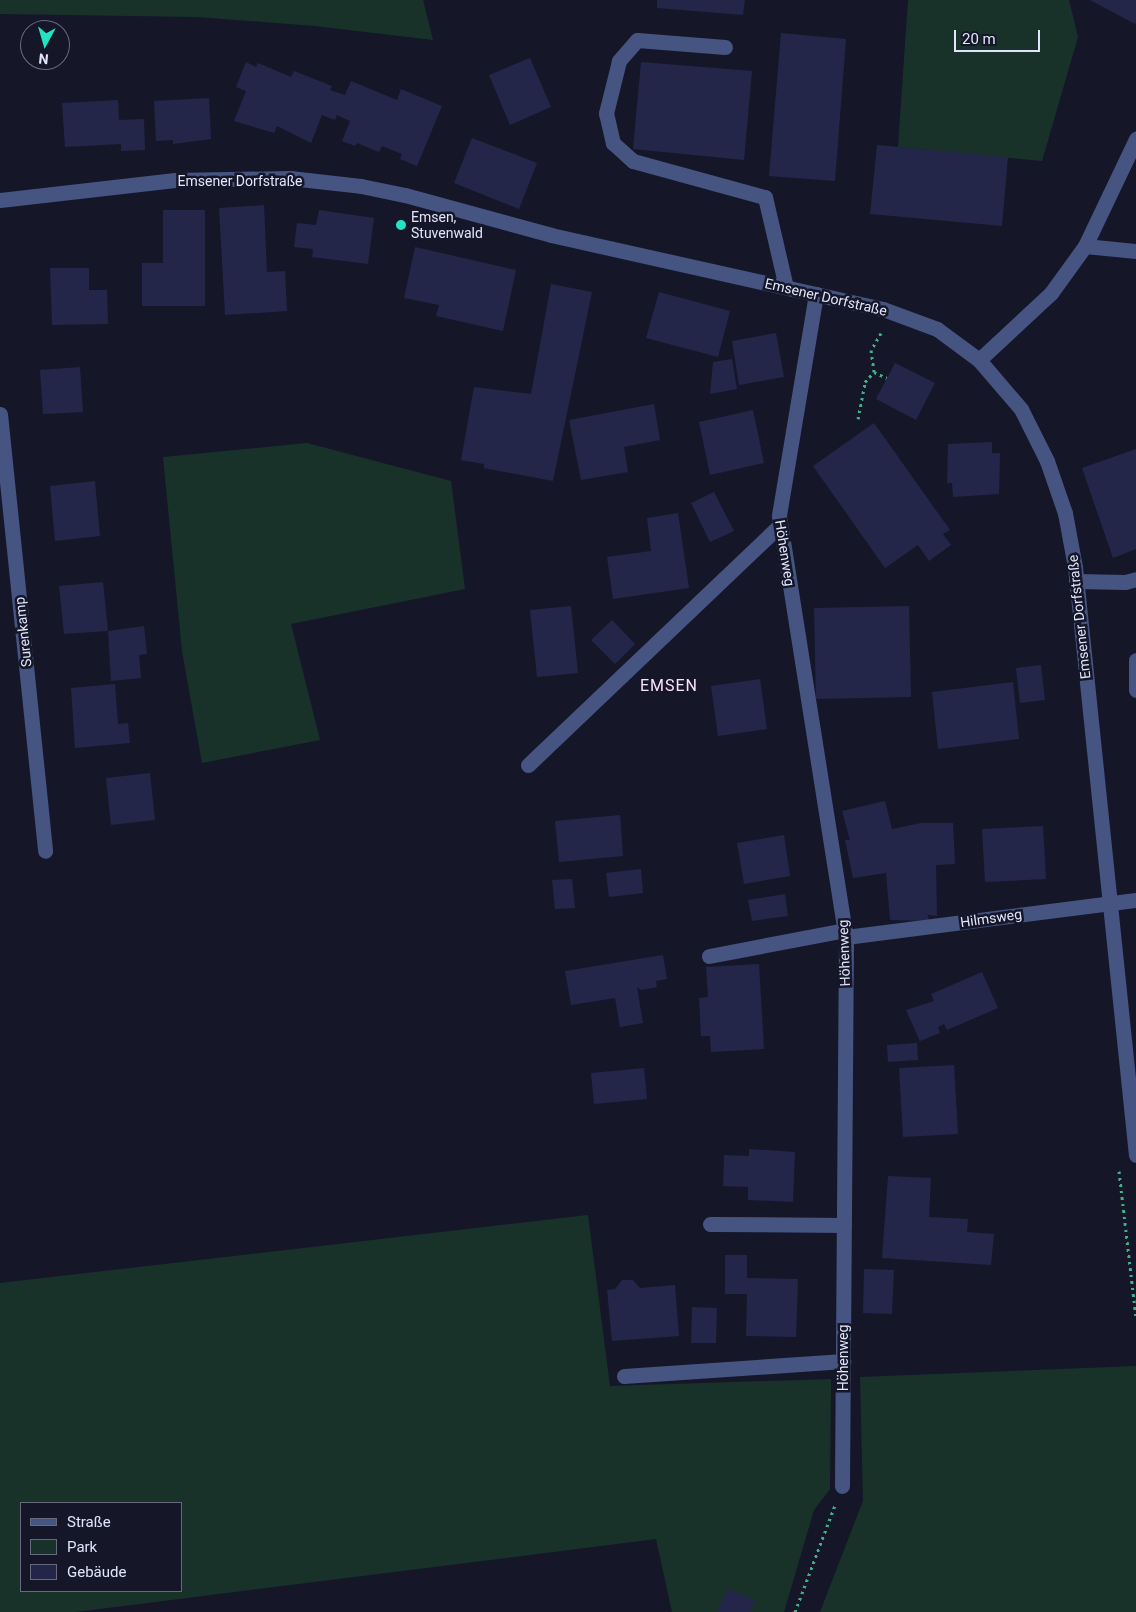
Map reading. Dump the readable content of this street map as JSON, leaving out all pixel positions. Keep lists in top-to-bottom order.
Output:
{
  "streets": {
    "street": [
      "Emsener Dorfstraße",
      "Höhenweg",
      "Surenkamp",
      "Hilmsweg"
    ]
  },
  "crossings": [
    ["Emsener Dorfstraße", "Höhenweg"],
    ["Emsener Dorfstraße", "Hilmsweg"],
    ["Höhenweg", "Hilmsweg"]
  ],
  "districts": ["EMSEN"],
  "places": ["Emsen, Stuvenwald"],
  "legend": ["Straße", "Park", "Gebäude"],
  "scale_bar": "20 m",
  "north": "bottom"
}
